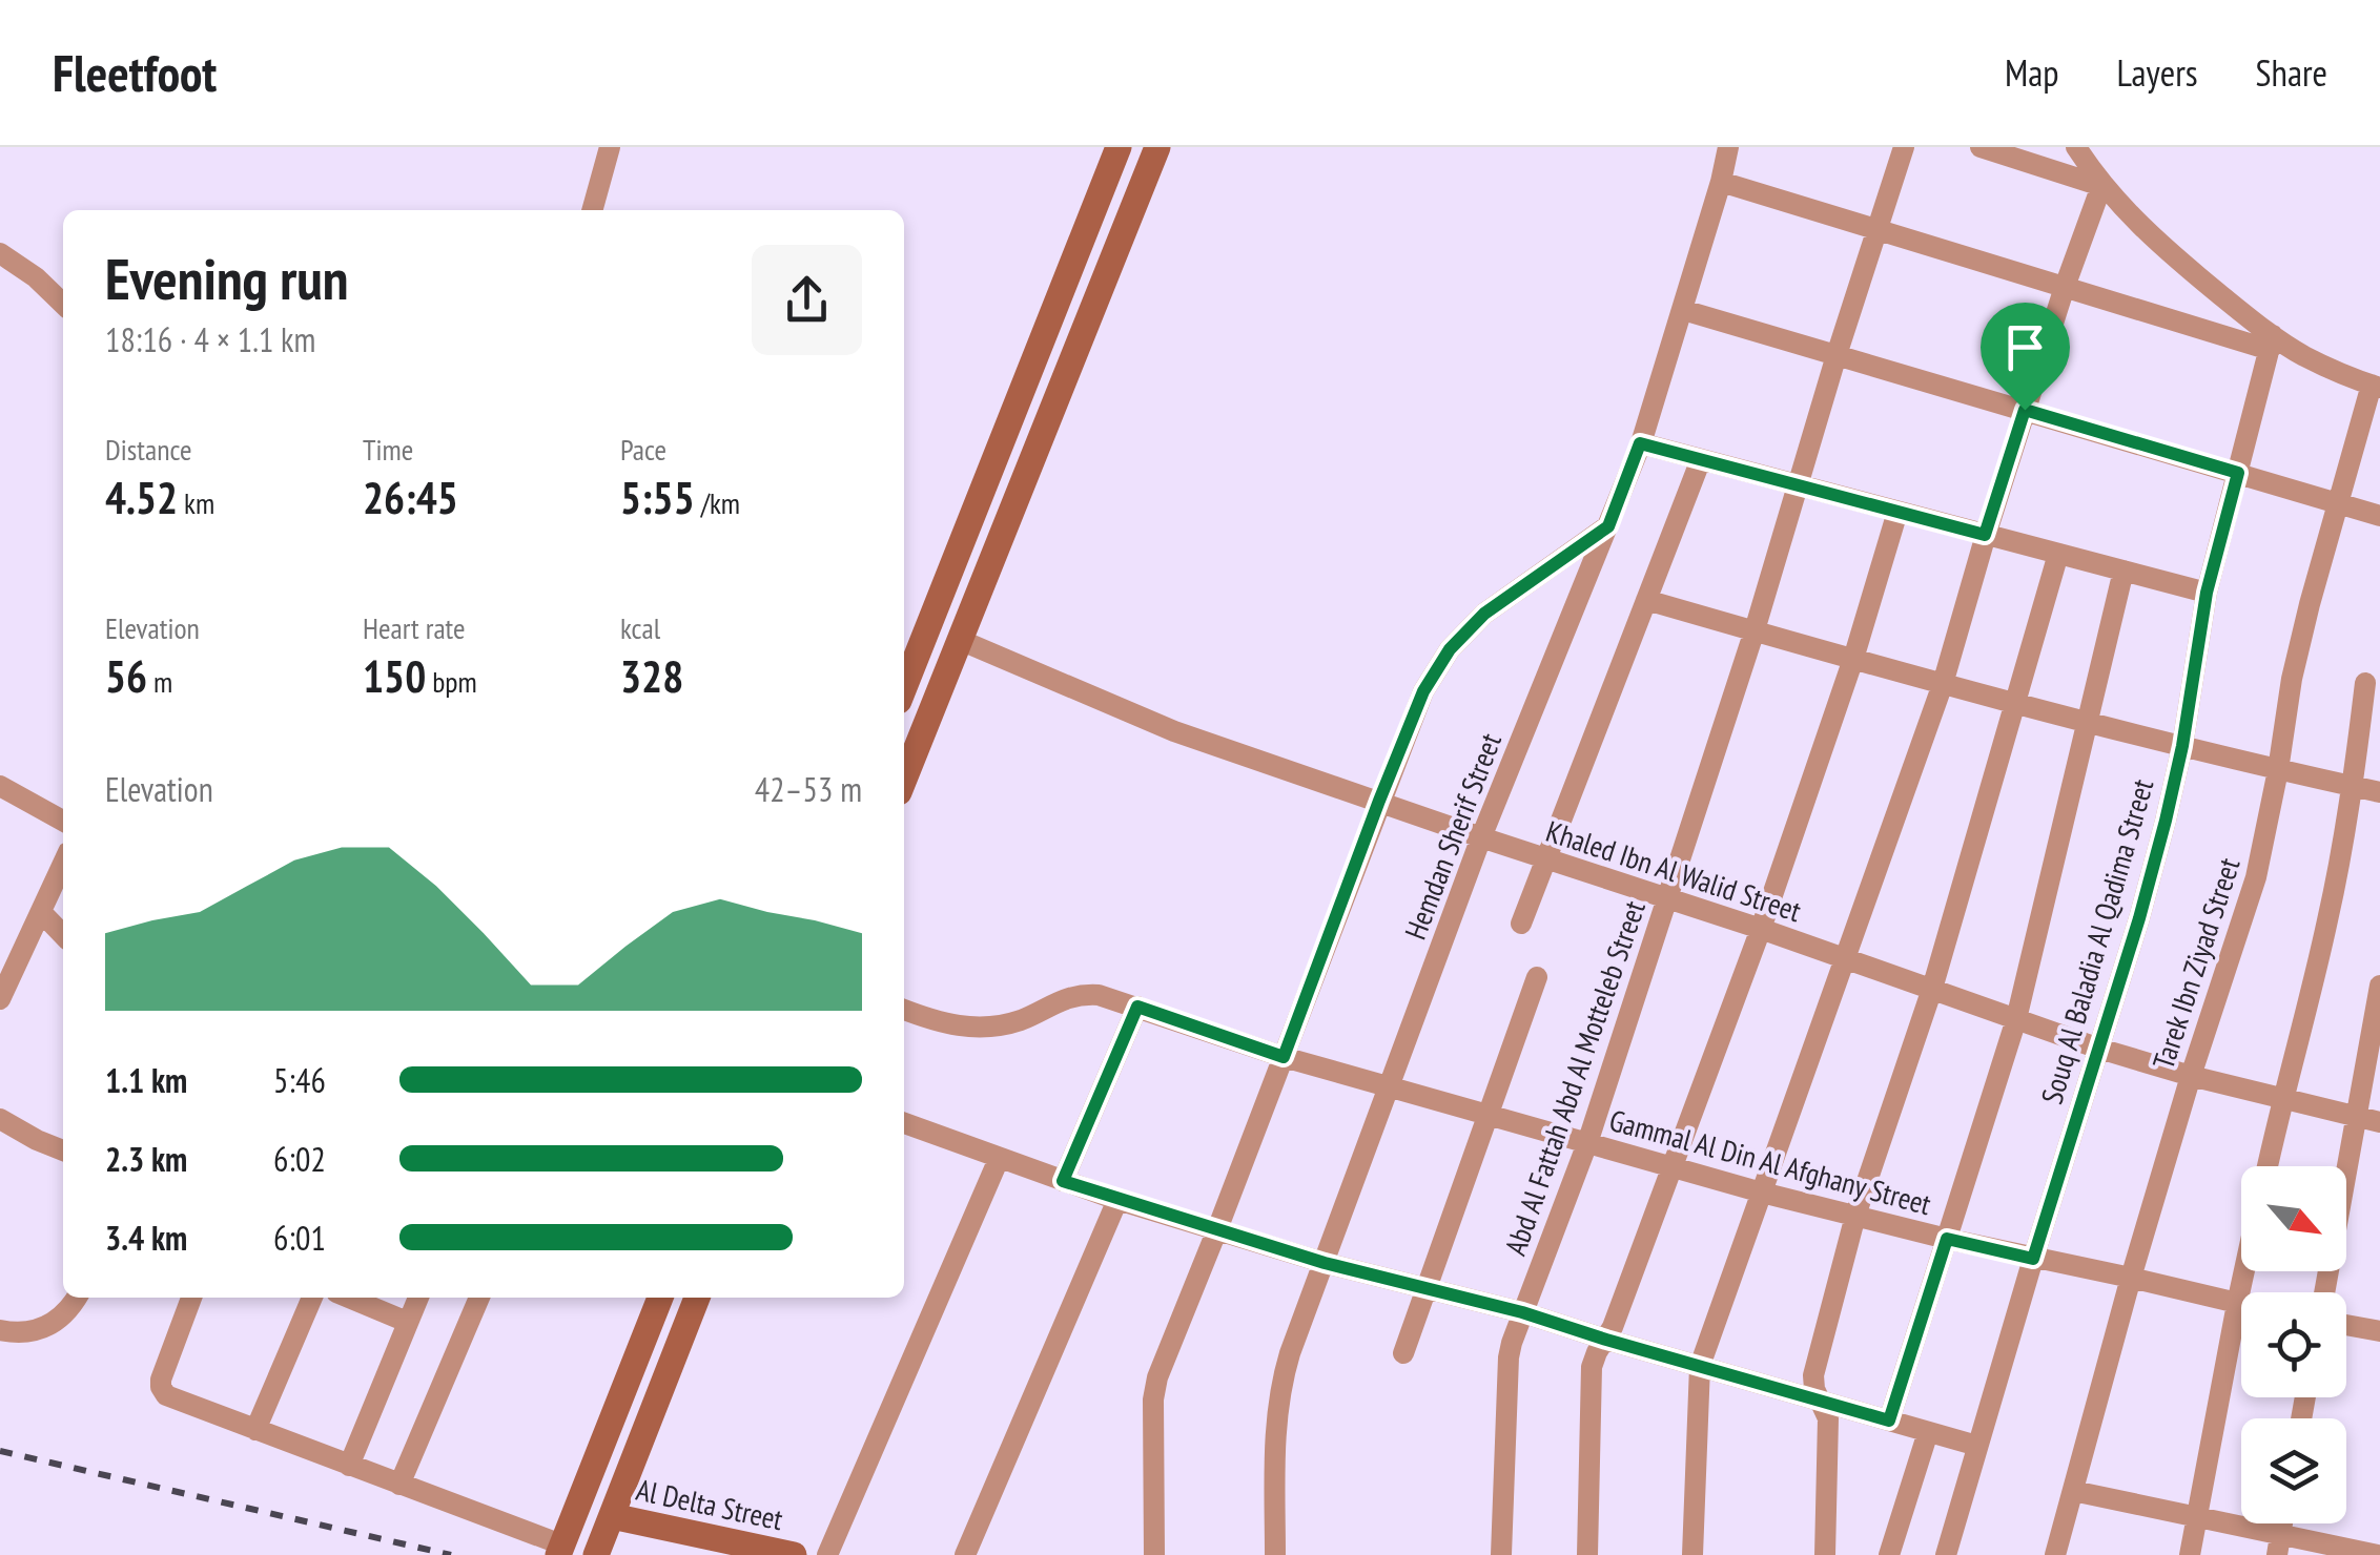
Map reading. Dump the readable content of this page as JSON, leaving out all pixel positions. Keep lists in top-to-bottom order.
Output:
{
  "streets": {
    "main road": ["Al Delta Street"],
    "street": [
      "Hemdan Sherif Street",
      "Khaled Ibn Al Walid Street",
      "Souq Al Baladia Al Qadima Street",
      "Tarek Ibn Ziyad Street",
      "Abd Al Fattah Abd Al Motteleb Street",
      "Gammal Al Din Al Afghany Street"
    ]
  },
  "crossings": [
    ["Hemdan Sherif Street", "Khaled Ibn Al Walid Street"],
    ["Hemdan Sherif Street", "Gammal Al Din Al Afghany Street"],
    ["Khaled Ibn Al Walid Street", "Souq Al Baladia Al Qadima Street"],
    ["Khaled Ibn Al Walid Street", "Tarek Ibn Ziyad Street"],
    ["Khaled Ibn Al Walid Street", "Abd Al Fattah Abd Al Motteleb Street"],
    ["Souq Al Baladia Al Qadima Street", "Gammal Al Din Al Afghany Street"],
    ["Tarek Ibn Ziyad Street", "Gammal Al Din Al Afghany Street"],
    ["Abd Al Fattah Abd Al Motteleb Street", "Gammal Al Din Al Afghany Street"]
  ],
  "north": "bottom right",
  "page": {
    "header": "Fleetfoot",
    "nav": ["Map", "Layers", "Share"],
    "heading": ["Evening run", "18:16 · 4 × 1.1 km"],
    "stats": [
      ["Distance", "4.52 km"],
      ["Time", "26:45"],
      ["Pace", "5:55 /km"],
      ["Elevation", "56 m"],
      ["Heart rate", "150 bpm"],
      ["kcal", "328"]
    ],
    "chart": ["Elevation", "42–53 m"],
    "list": [
      {
        "name": "1.1 km",
        "note": "5:46"
      },
      {
        "name": "2.3 km",
        "note": "6:02"
      },
      {
        "name": "3.4 km",
        "note": "6:01"
      }
    ]
  }
}
